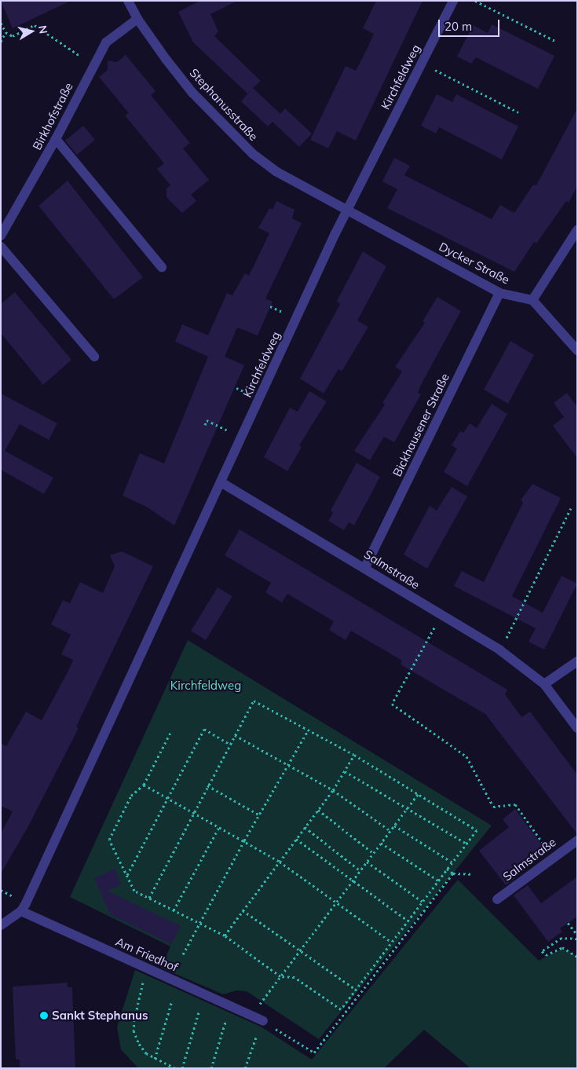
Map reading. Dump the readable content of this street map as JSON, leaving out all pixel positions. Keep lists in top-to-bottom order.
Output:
{
  "streets": {
    "street": [
      "Kirchfeldweg",
      "Stephanusstraße",
      "Birkhofstraße",
      "Dycker Straße",
      "Bickhausener Straße",
      "Salmstraße",
      "Am Friedhof"
    ]
  },
  "crossings": [
    ["Kirchfeldweg", "Stephanusstraße"],
    ["Kirchfeldweg", "Dycker Straße"],
    ["Kirchfeldweg", "Salmstraße"],
    ["Kirchfeldweg", "Am Friedhof"],
    ["Stephanusstraße", "Birkhofstraße"],
    ["Stephanusstraße", "Dycker Straße"],
    ["Dycker Straße", "Bickhausener Straße"],
    ["Bickhausener Straße", "Salmstraße"]
  ],
  "parks": ["Kirchfeldweg"],
  "places": ["Sankt Stephanus"],
  "scale_bar": "20 m",
  "north": "right"
}
